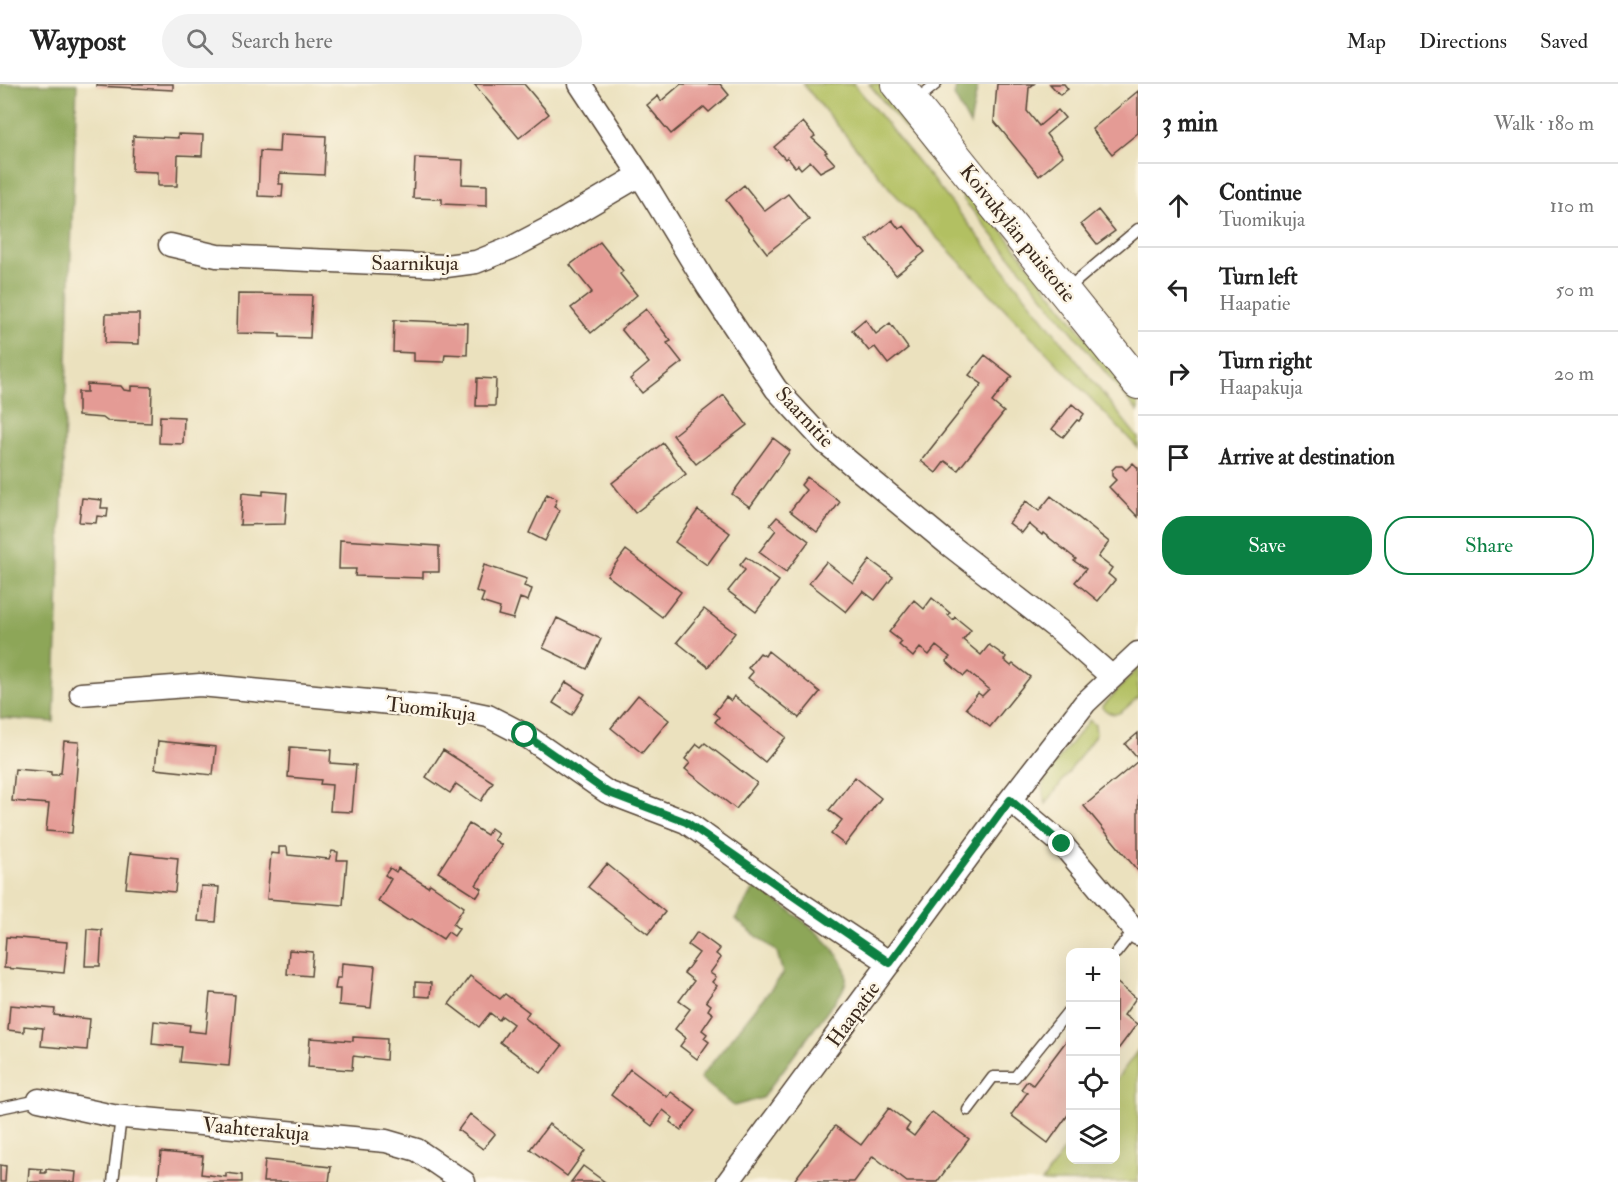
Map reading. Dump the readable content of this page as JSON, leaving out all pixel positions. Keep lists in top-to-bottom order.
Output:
{
  "streets": {
    "street": [
      "Koivukylän puistotie",
      "Saarnikuja",
      "Saarnitie",
      "Tuomikuja",
      "Haapatie",
      "Vaahterakuja"
    ]
  },
  "crossings": [
    ["Saarnikuja", "Saarnitie"],
    ["Saarnitie", "Haapatie"],
    ["Tuomikuja", "Haapatie"]
  ],
  "page": {
    "header": "Waypost",
    "search": "Search here",
    "nav": ["Map", "Directions", "Saved"],
    "heading": ["3 min", "Walk · 180 m"],
    "list": [
      ["Continue", "Tuomikuja", "110 m"],
      ["Turn left", "Haapatie", "50 m"],
      ["Turn right", "Haapakuja", "20 m"],
      "Arrive at destination"
    ],
    "buttons": ["Save", "Share"],
    "map_buttons": ["+", "−"]
  }
}
